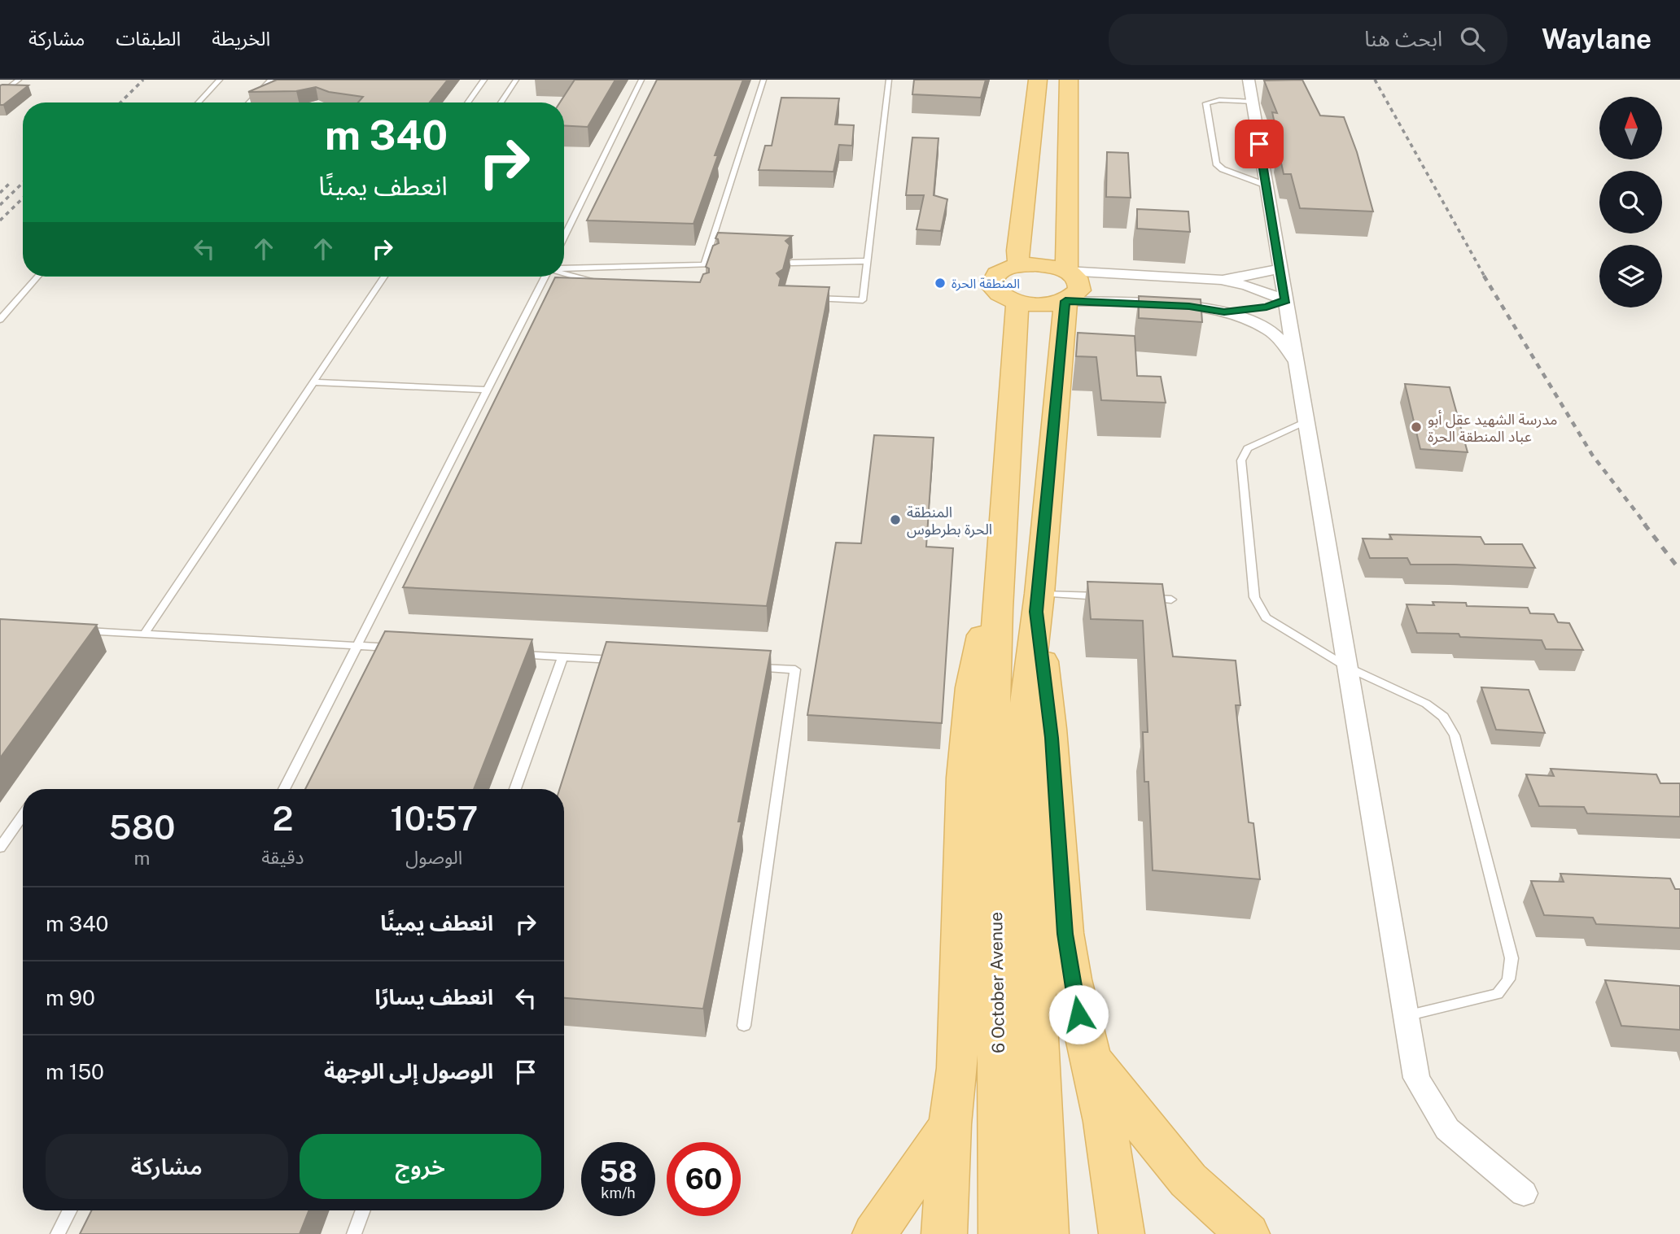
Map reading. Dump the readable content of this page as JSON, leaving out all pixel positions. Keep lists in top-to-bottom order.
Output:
{
  "streets": {
    "main road": ["6 October Avenue"]
  },
  "places": ["المنطقة الحرة", "مدرسة الشهيد عقل أبو عباد المنطقة الحرة", "المنطقة الحرة بطرطوس"],
  "north": "top",
  "page": {
    "header": "Waylane",
    "search": "ابحث هنا",
    "nav": ["الخريطة", "الطبقات", "مشاركة"],
    "turn": ["340 m", "انعطف يمينًا"],
    "eta": [
      "10:57",
      "الوصول",
      "2",
      "دقيقة",
      "580",
      "m"
    ],
    "list": [
      {
        "name": "انعطف يمينًا",
        "value": "340 m"
      },
      {
        "name": "انعطف يسارًا",
        "value": "90 m"
      },
      {
        "name": "الوصول إلى الوجهة",
        "value": "150 m"
      }
    ],
    "buttons": ["خروج", "مشاركة"],
    "speed": "58 km/h",
    "limit": "60"
  }
}
